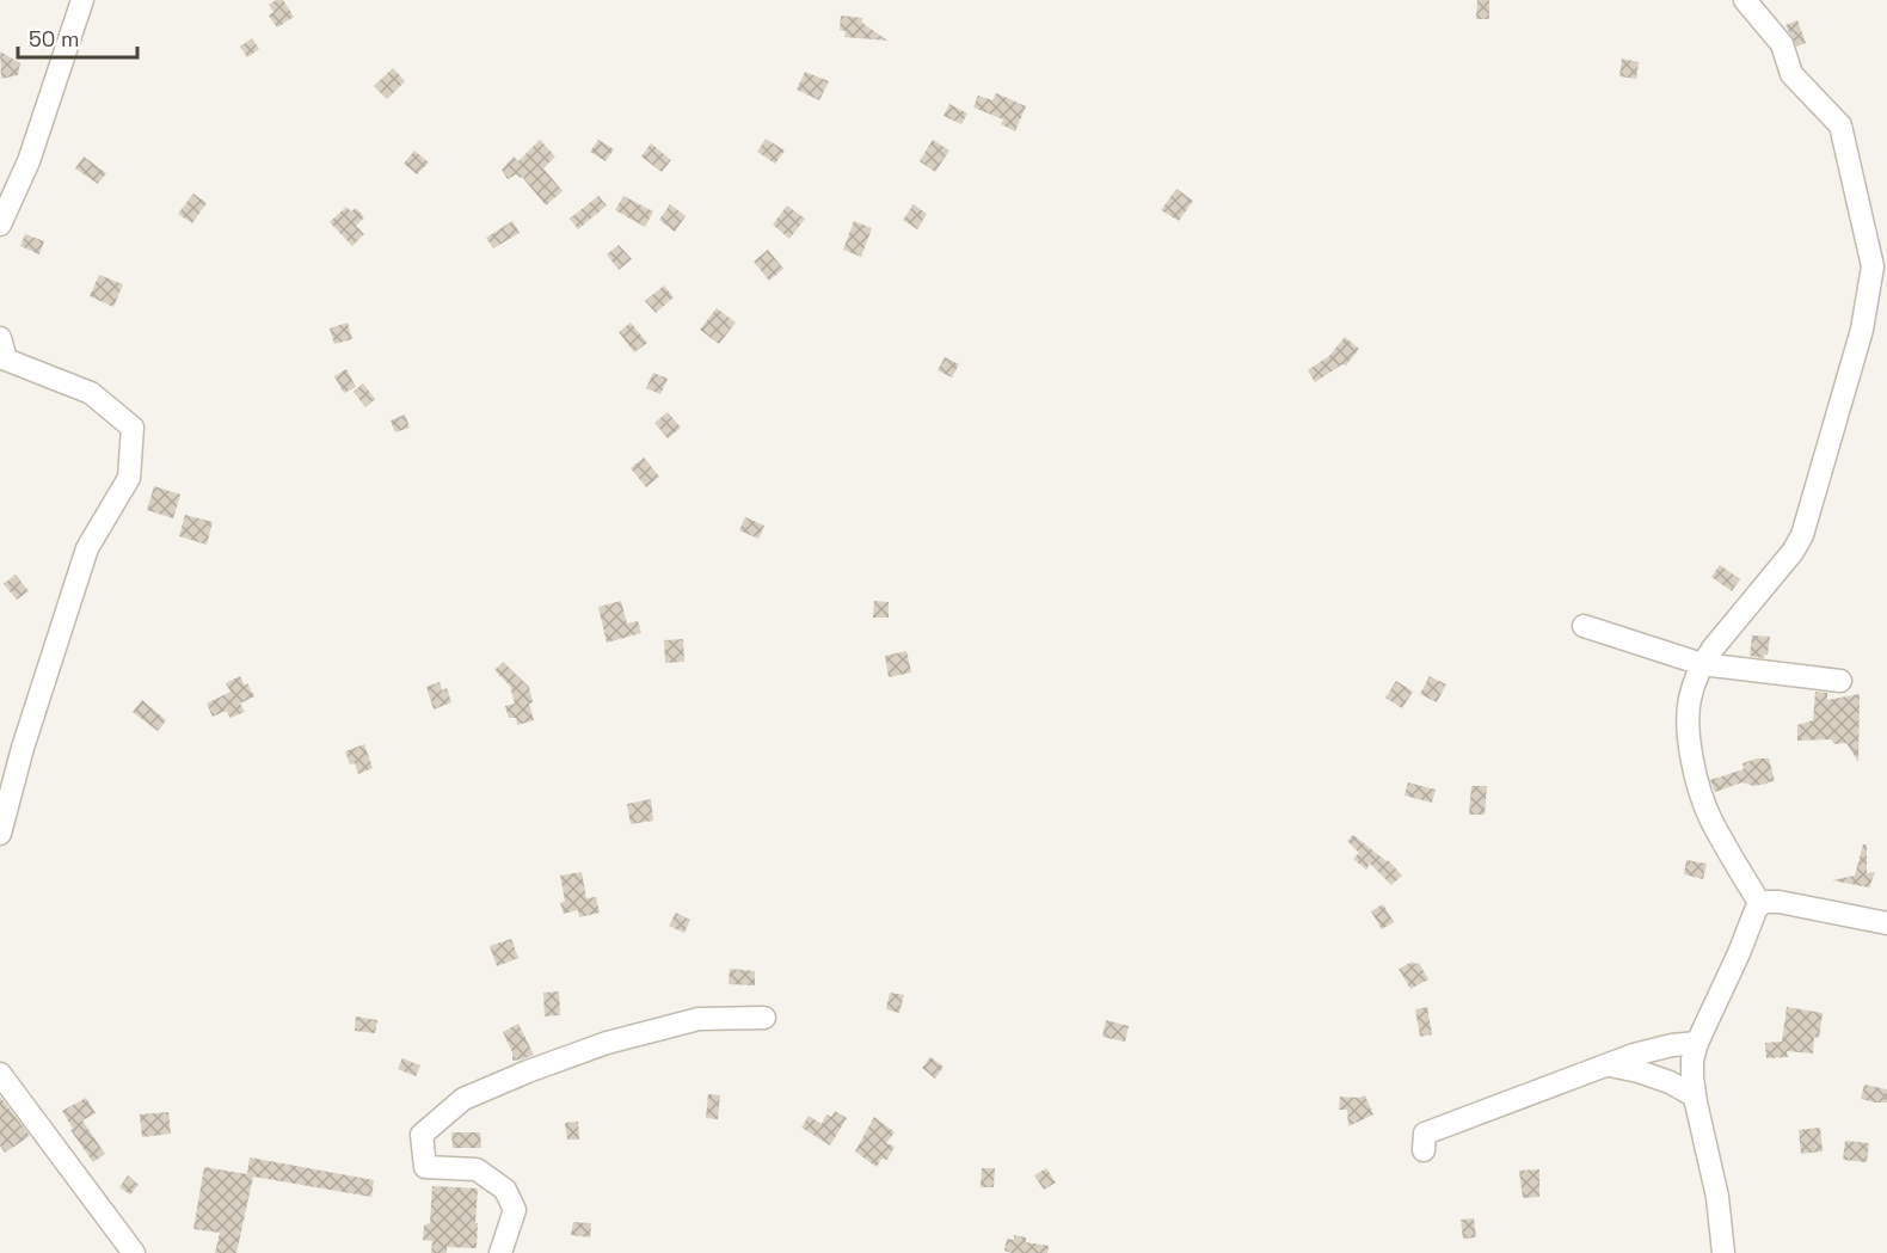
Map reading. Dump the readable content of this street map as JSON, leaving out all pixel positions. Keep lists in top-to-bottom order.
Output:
{
  "scale_bar": "50 m"
}
